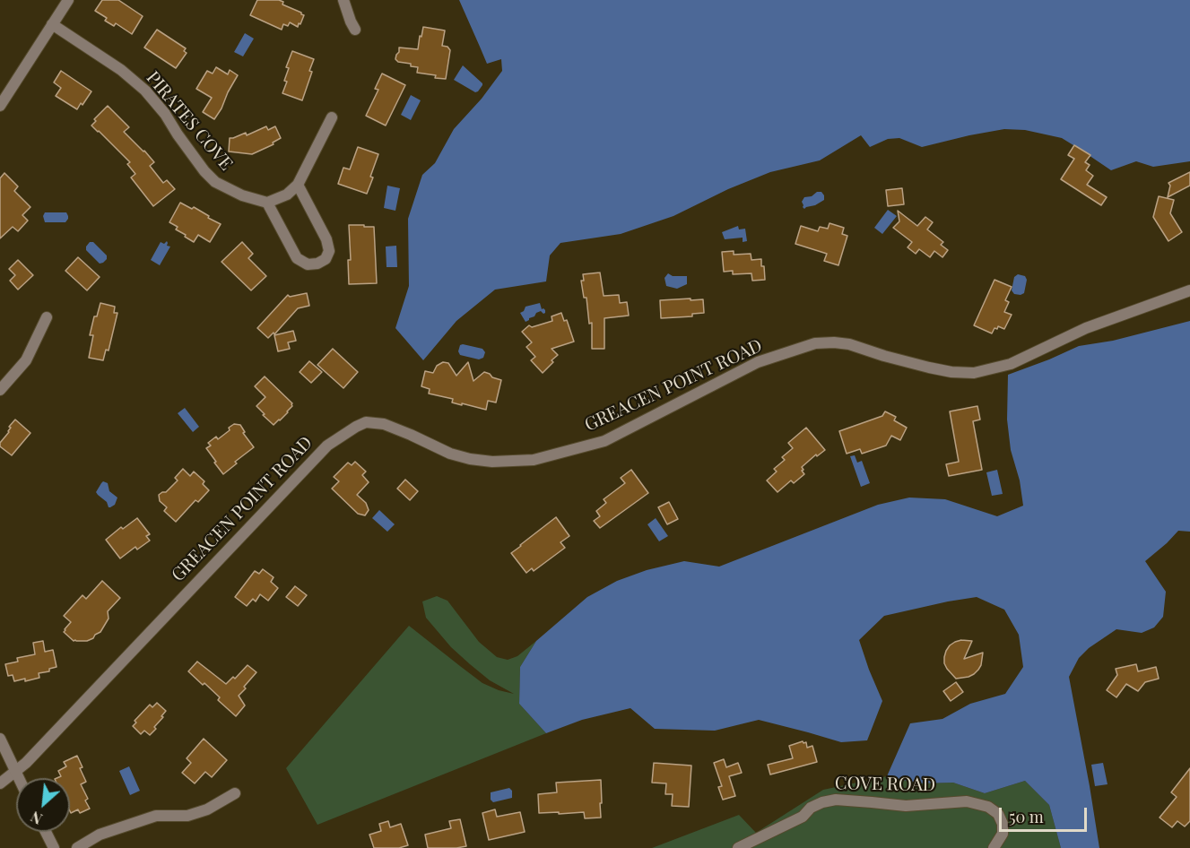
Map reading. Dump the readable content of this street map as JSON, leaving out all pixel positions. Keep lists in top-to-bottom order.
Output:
{
  "streets": {
    "street": ["PIRATES COVE", "GREACEN POINT ROAD", "COVE ROAD"]
  },
  "scale_bar": "50 m",
  "north": "bottom left"
}
